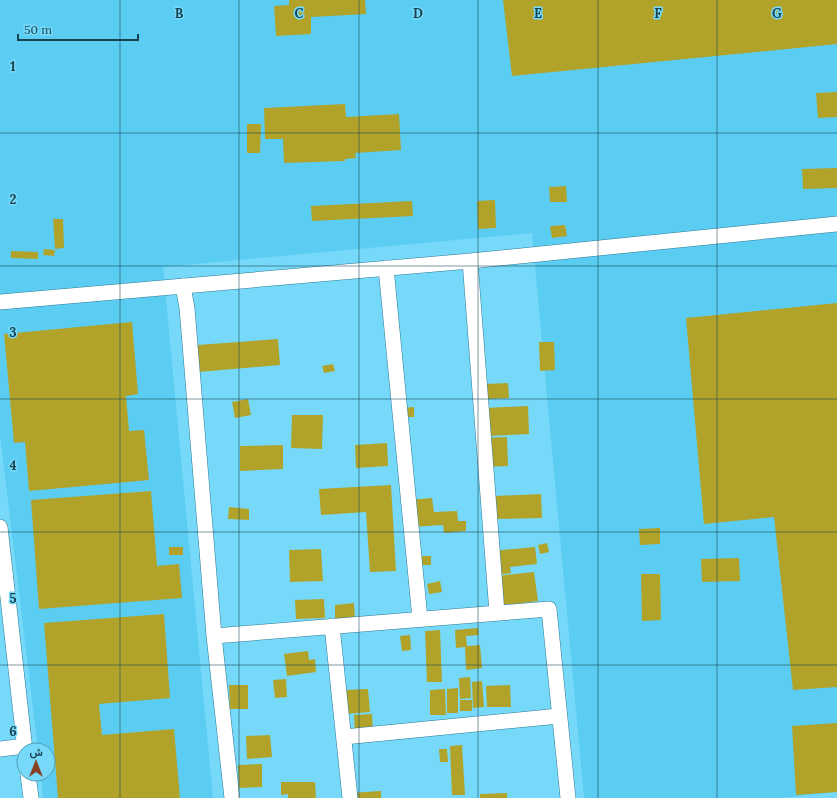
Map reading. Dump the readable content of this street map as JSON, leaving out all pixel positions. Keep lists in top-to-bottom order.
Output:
{
  "scale_bar": "50 m",
  "north": "top",
  "grid": {
    "columns": [
      "B",
      "C",
      "D",
      "E",
      "F",
      "G"
    ],
    "rows": [
      "1",
      "2",
      "3",
      "4",
      "5",
      "6"
    ]
  }
}
